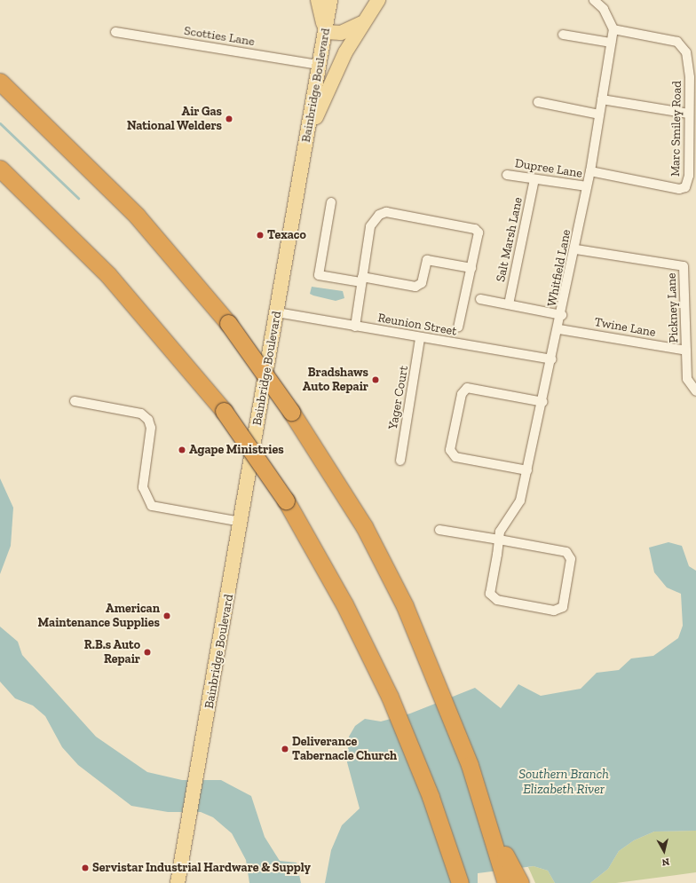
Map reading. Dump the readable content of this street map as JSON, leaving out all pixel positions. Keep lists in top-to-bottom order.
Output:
{
  "streets": {
    "main road": ["Bainbridge Boulevard"],
    "street": [
      "Scotties Lane",
      "Marc Smiley Road",
      "Dupree Lane",
      "Salt Marsh Lane",
      "Whitfield Lane",
      "Pickney Lane",
      "Reunion Street",
      "Twine Lane",
      "Yager Court"
    ]
  },
  "crossings": [
    ["Scotties Lane", "Bainbridge Boulevard"],
    ["Bainbridge Boulevard", "Reunion Street"],
    ["Marc Smiley Road", "Whitfield Lane"],
    ["Dupree Lane", "Salt Marsh Lane"],
    ["Dupree Lane", "Whitfield Lane"],
    ["Whitfield Lane", "Pickney Lane"],
    ["Whitfield Lane", "Reunion Street"],
    ["Whitfield Lane", "Twine Lane"],
    ["Pickney Lane", "Twine Lane"],
    ["Reunion Street", "Yager Court"]
  ],
  "water": ["Southern Branch Elizabeth River"],
  "places": [
    "Air Gas National Welders",
    "Texaco",
    "Bradshaws Auto Repair",
    "Agape Ministries",
    "American Maintenance Supplies",
    "R.B.s Auto Repair",
    "Deliverance Tabernacle Church",
    "Servistar Industrial Hardware & Supply"
  ],
  "north": "bottom"
}
